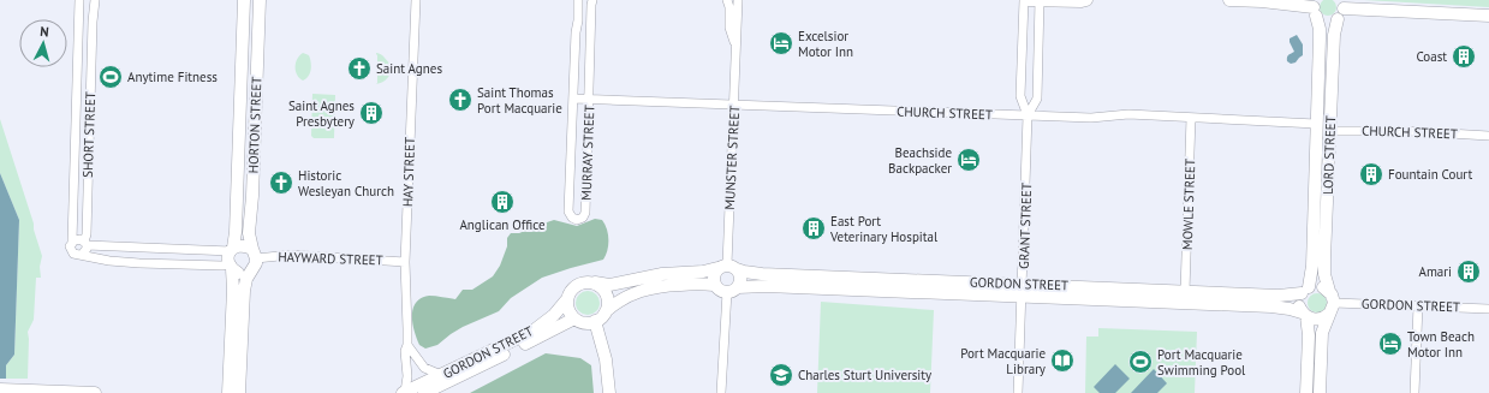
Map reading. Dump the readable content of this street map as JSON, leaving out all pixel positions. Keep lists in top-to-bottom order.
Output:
{
  "streets": {
    "main road": ["HORTON STREET", "LORD STREET", "GORDON STREET"],
    "street": [
      "CHURCH STREET",
      "SHORT STREET",
      "MURRAY STREET",
      "MUNSTER STREET",
      "HAY STREET",
      "MOWLE STREET",
      "GRANT STREET",
      "HAYWARD STREET"
    ]
  },
  "crossings": [
    ["CHURCH STREET", "MURRAY STREET"],
    ["CHURCH STREET", "LORD STREET"],
    ["CHURCH STREET", "MUNSTER STREET"],
    ["CHURCH STREET", "MOWLE STREET"],
    ["CHURCH STREET", "GRANT STREET"],
    ["HORTON STREET", "HAYWARD STREET"],
    ["LORD STREET", "GORDON STREET"],
    ["MUNSTER STREET", "GORDON STREET"],
    ["HAY STREET", "HAYWARD STREET"],
    ["HAY STREET", "GORDON STREET"],
    ["MOWLE STREET", "GORDON STREET"],
    ["GRANT STREET", "GORDON STREET"]
  ],
  "places": {
    "hotel": ["Excelsior Motor Inn", "Beachside Backpacker", "Town Beach Motor Inn"],
    "building": [
      "Coast",
      "Saint Agnes Presbytery",
      "Fountain Court",
      "Anglican Office",
      "East Port Veterinary Hospital",
      "Amari"
    ],
    "church": ["Saint Agnes", "Saint Thomas Port Macquarie", "Historic Wesleyan Church"],
    "sports": ["Anytime Fitness", "Port Macquarie Swimming Pool"],
    "library": ["Port Macquarie Library"],
    "school or university": ["Charles Sturt University"]
  },
  "north": "top"
}
